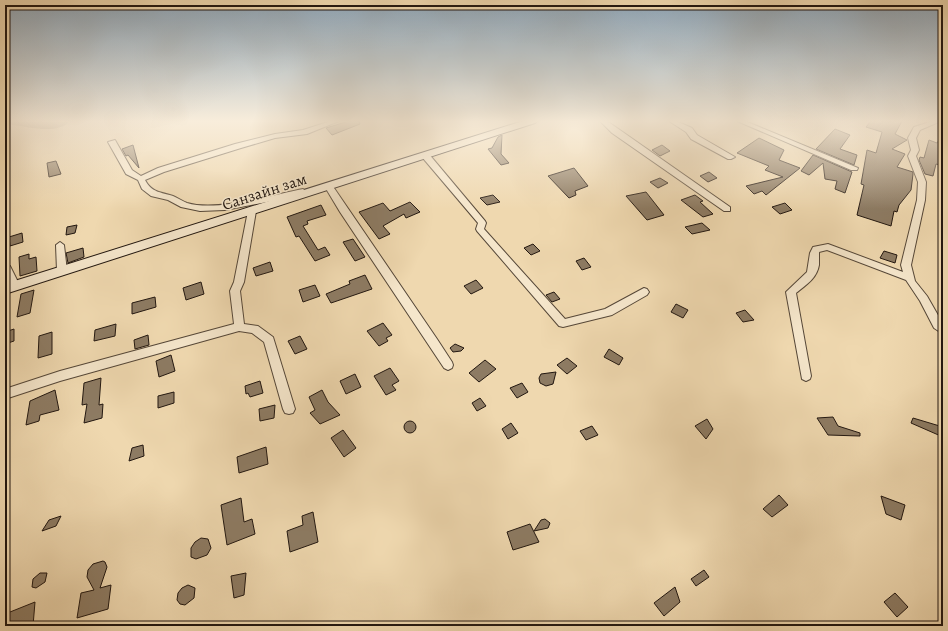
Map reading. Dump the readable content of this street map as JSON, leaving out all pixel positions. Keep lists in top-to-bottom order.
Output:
{
  "streets": {
    "main road": ["Санзайн зам"]
  }
}
